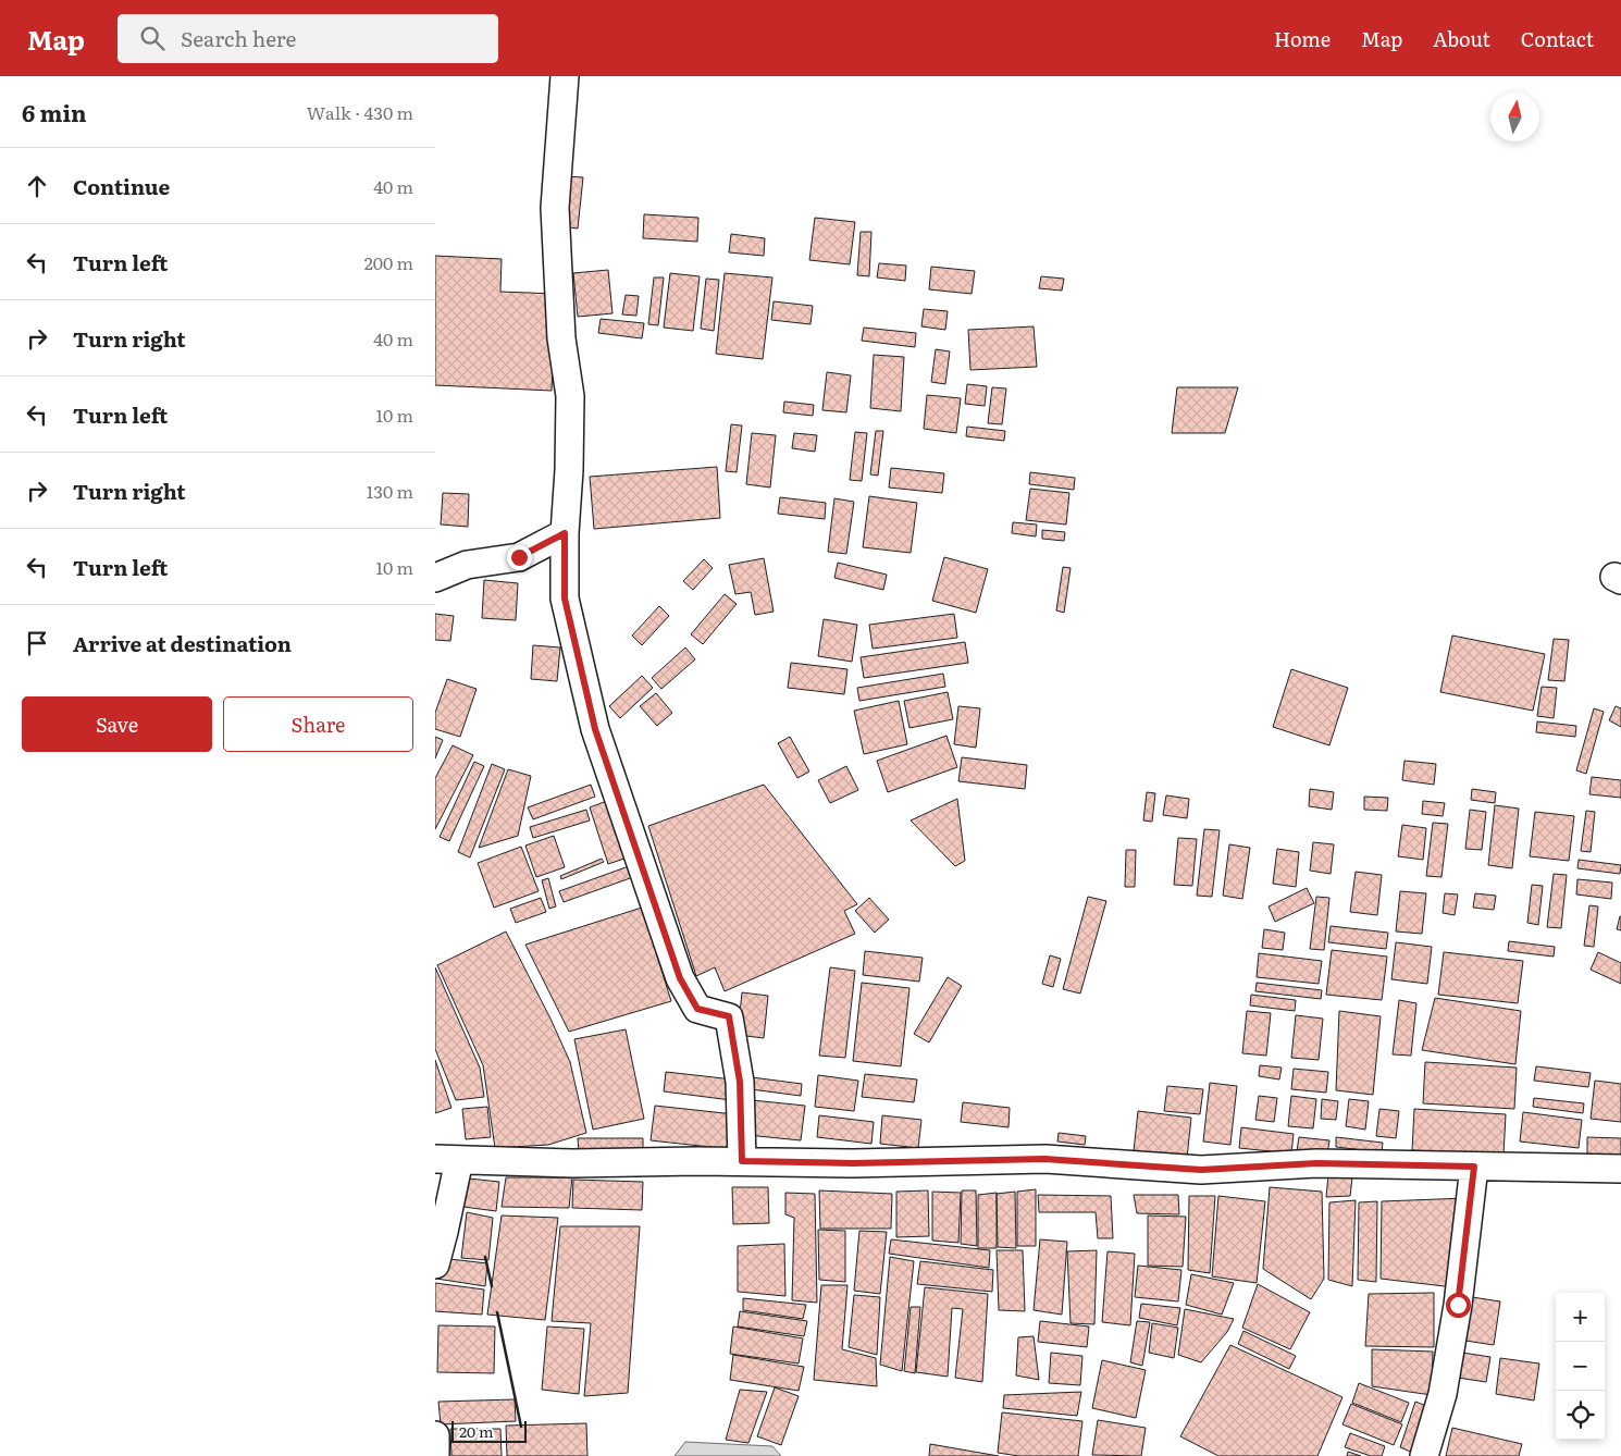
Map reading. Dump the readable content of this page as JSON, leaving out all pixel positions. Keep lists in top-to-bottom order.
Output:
{
  "scale_bar": "20 m",
  "north": "top",
  "page": {
    "header": "Map",
    "search": "Search here",
    "nav": [
      "Home",
      "Map",
      "About",
      "Contact"
    ],
    "heading": ["6 min", "Walk · 430 m"],
    "list": [
      ["Continue", "40 m"],
      ["Turn left", "200 m"],
      ["Turn right", "40 m"],
      ["Turn left", "10 m"],
      ["Turn right", "130 m"],
      ["Turn left", "10 m"],
      "Arrive at destination"
    ],
    "buttons": ["Save", "Share"],
    "map_buttons": ["+", "−"],
    "scale": "20 m"
  }
}
